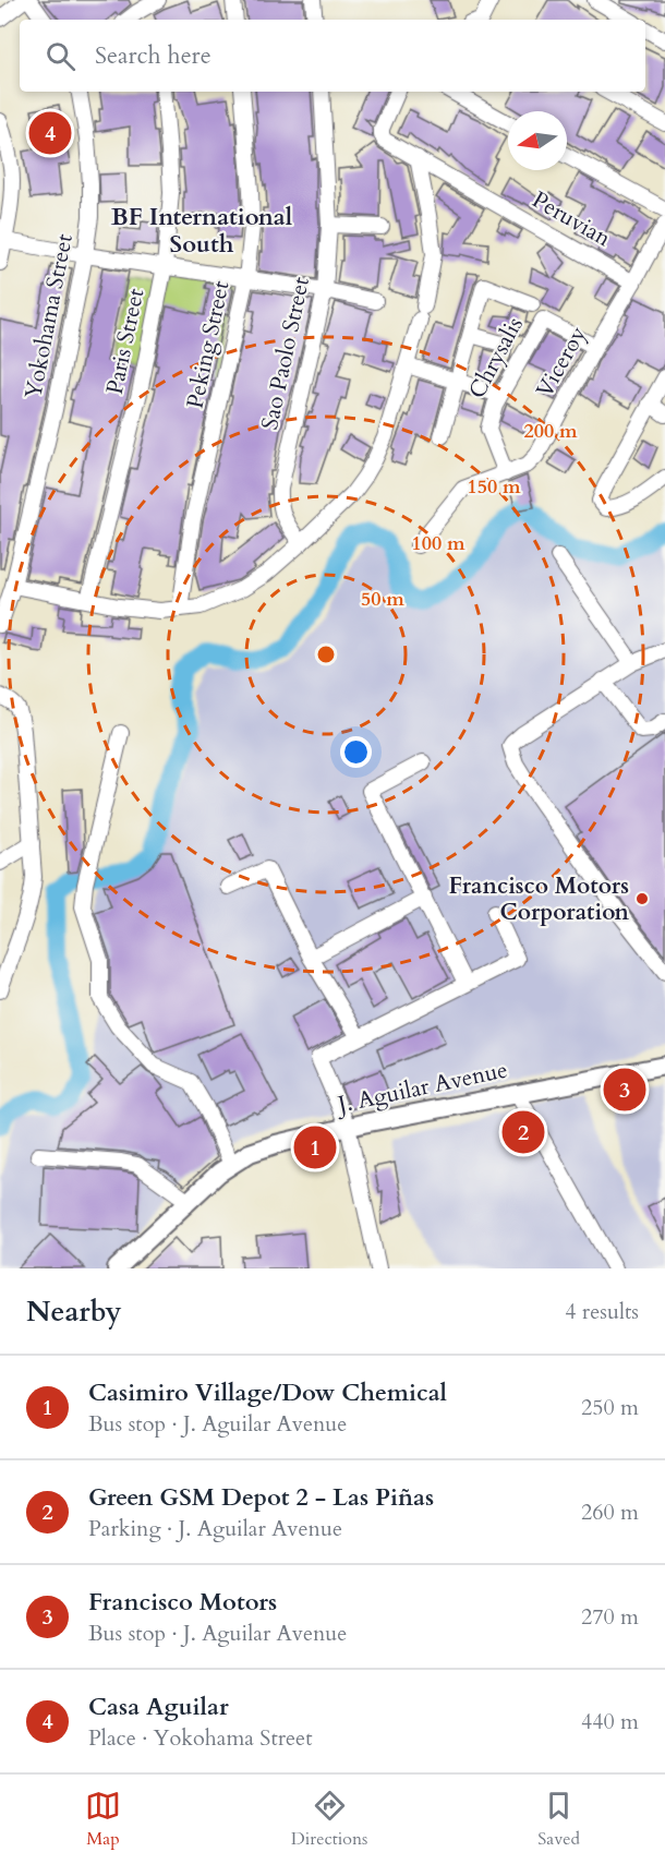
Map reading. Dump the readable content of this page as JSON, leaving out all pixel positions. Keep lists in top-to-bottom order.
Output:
{
  "streets": {
    "main road": ["J. Aguilar Avenue"],
    "street": [
      "Peruvian",
      "Yokohama Street",
      "Paris Street",
      "Peking Street",
      "Sao Paolo Street",
      "Chrysalis",
      "Viceroy"
    ]
  },
  "crossings": [
    ["Peruvian", "Viceroy"],
    ["Chrysalis", "Viceroy"]
  ],
  "districts": ["BF International South"],
  "places": ["Francisco Motors Corporation"],
  "north": "left",
  "page": {
    "search": "Search here",
    "pins": [
      "4",
      "3",
      "2",
      "1"
    ],
    "heading": ["Nearby", "4 results"],
    "list": [
      {
        "mark": "1",
        "name": "Casimiro Village/Dow Chemical",
        "note": "Bus stop · J. Aguilar Avenue",
        "value": "250 m"
      },
      {
        "mark": "2",
        "name": "Green GSM Depot 2 - Las Piñas",
        "note": "Parking · J. Aguilar Avenue",
        "value": "260 m"
      },
      {
        "mark": "3",
        "name": "Francisco Motors",
        "note": "Bus stop · J. Aguilar Avenue",
        "value": "270 m"
      },
      {
        "mark": "4",
        "name": "Casa Aguilar",
        "note": "Place · Yokohama Street",
        "value": "440 m"
      }
    ],
    "nav": ["Map", "Directions", "Saved"]
  },
  "rings": [
    "200 m",
    "150 m",
    "100 m",
    "50 m"
  ]
}
